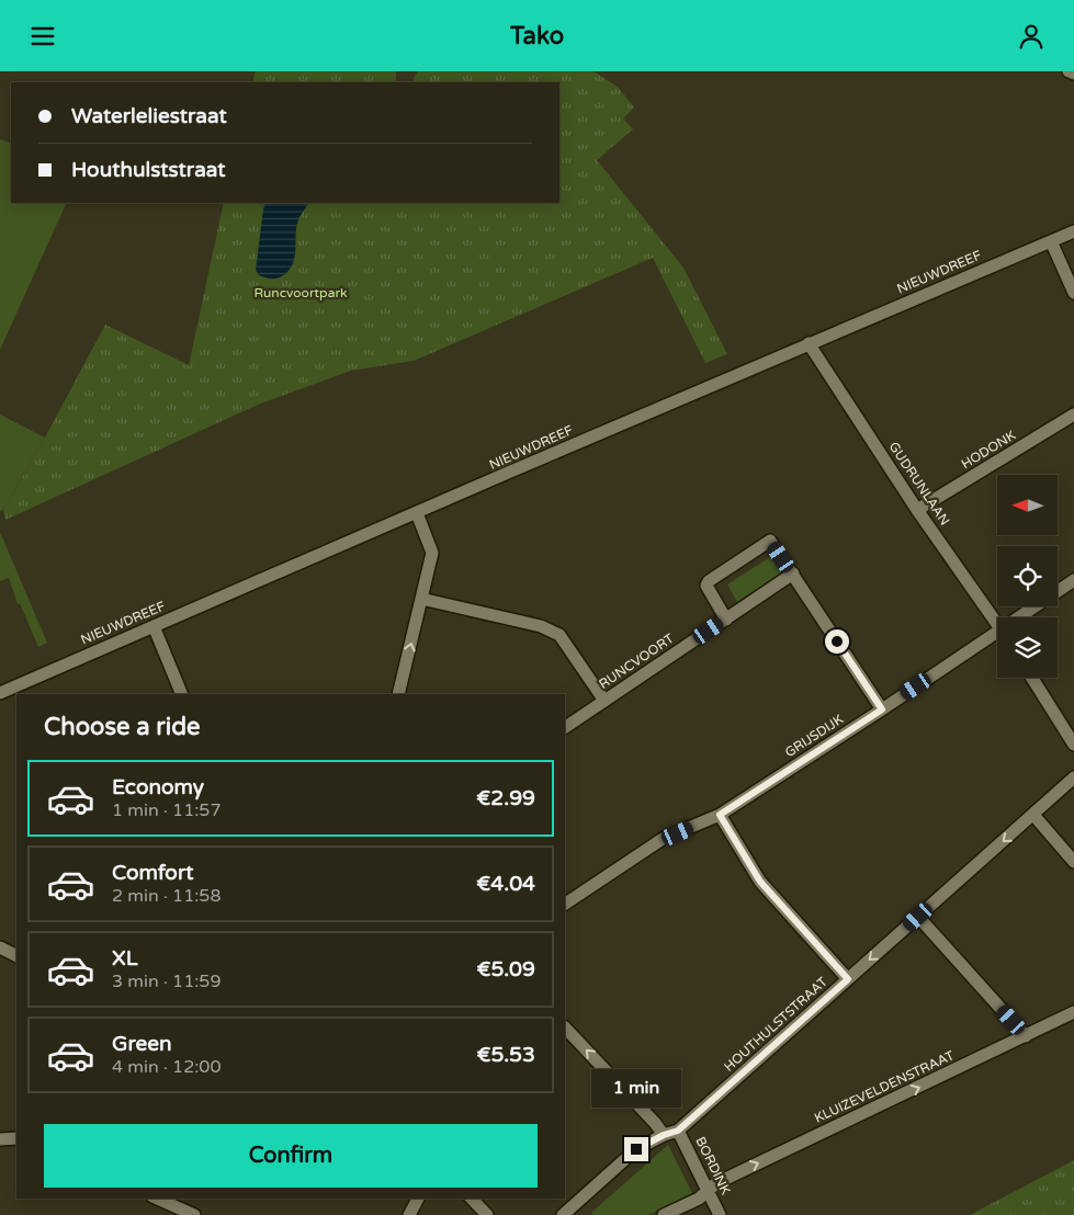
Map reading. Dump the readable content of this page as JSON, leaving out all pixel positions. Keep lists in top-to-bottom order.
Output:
{
  "streets": {
    "street": [
      "NIEUWDREEF",
      "HODONK",
      "GUDRUNLAAN",
      "RUNCVOORT",
      "GRIJSDIJK",
      "HOUTHULSTSTRAAT",
      "KLUIZEVELDENSTRAAT",
      "BORDINK"
    ]
  },
  "crossings": [
    ["NIEUWDREEF", "GUDRUNLAAN"],
    ["HODONK", "GUDRUNLAAN"],
    ["HOUTHULSTSTRAAT", "BORDINK"],
    ["KLUIZEVELDENSTRAAT", "BORDINK"]
  ],
  "one_way": ["HOUTHULSTSTRAAT", "KLUIZEVELDENSTRAAT"],
  "parks": ["Runcvoortpark"],
  "north": "left",
  "page": {
    "header": "Tako",
    "banner": ["Waterleliestraat", "Houthulststraat"],
    "heading": "Choose a ride",
    "list": [
      {
        "name": "Economy",
        "note": "1 min · 11:57",
        "value": "€2.99"
      },
      {
        "name": "Comfort",
        "note": "2 min · 11:58",
        "value": "€4.04"
      },
      {
        "name": "XL",
        "note": "3 min · 11:59",
        "value": "€5.09"
      },
      {
        "name": "Green",
        "note": "4 min · 12:00",
        "value": "€5.53"
      }
    ],
    "bubble": "1 min",
    "buttons": "Confirm"
  }
}
